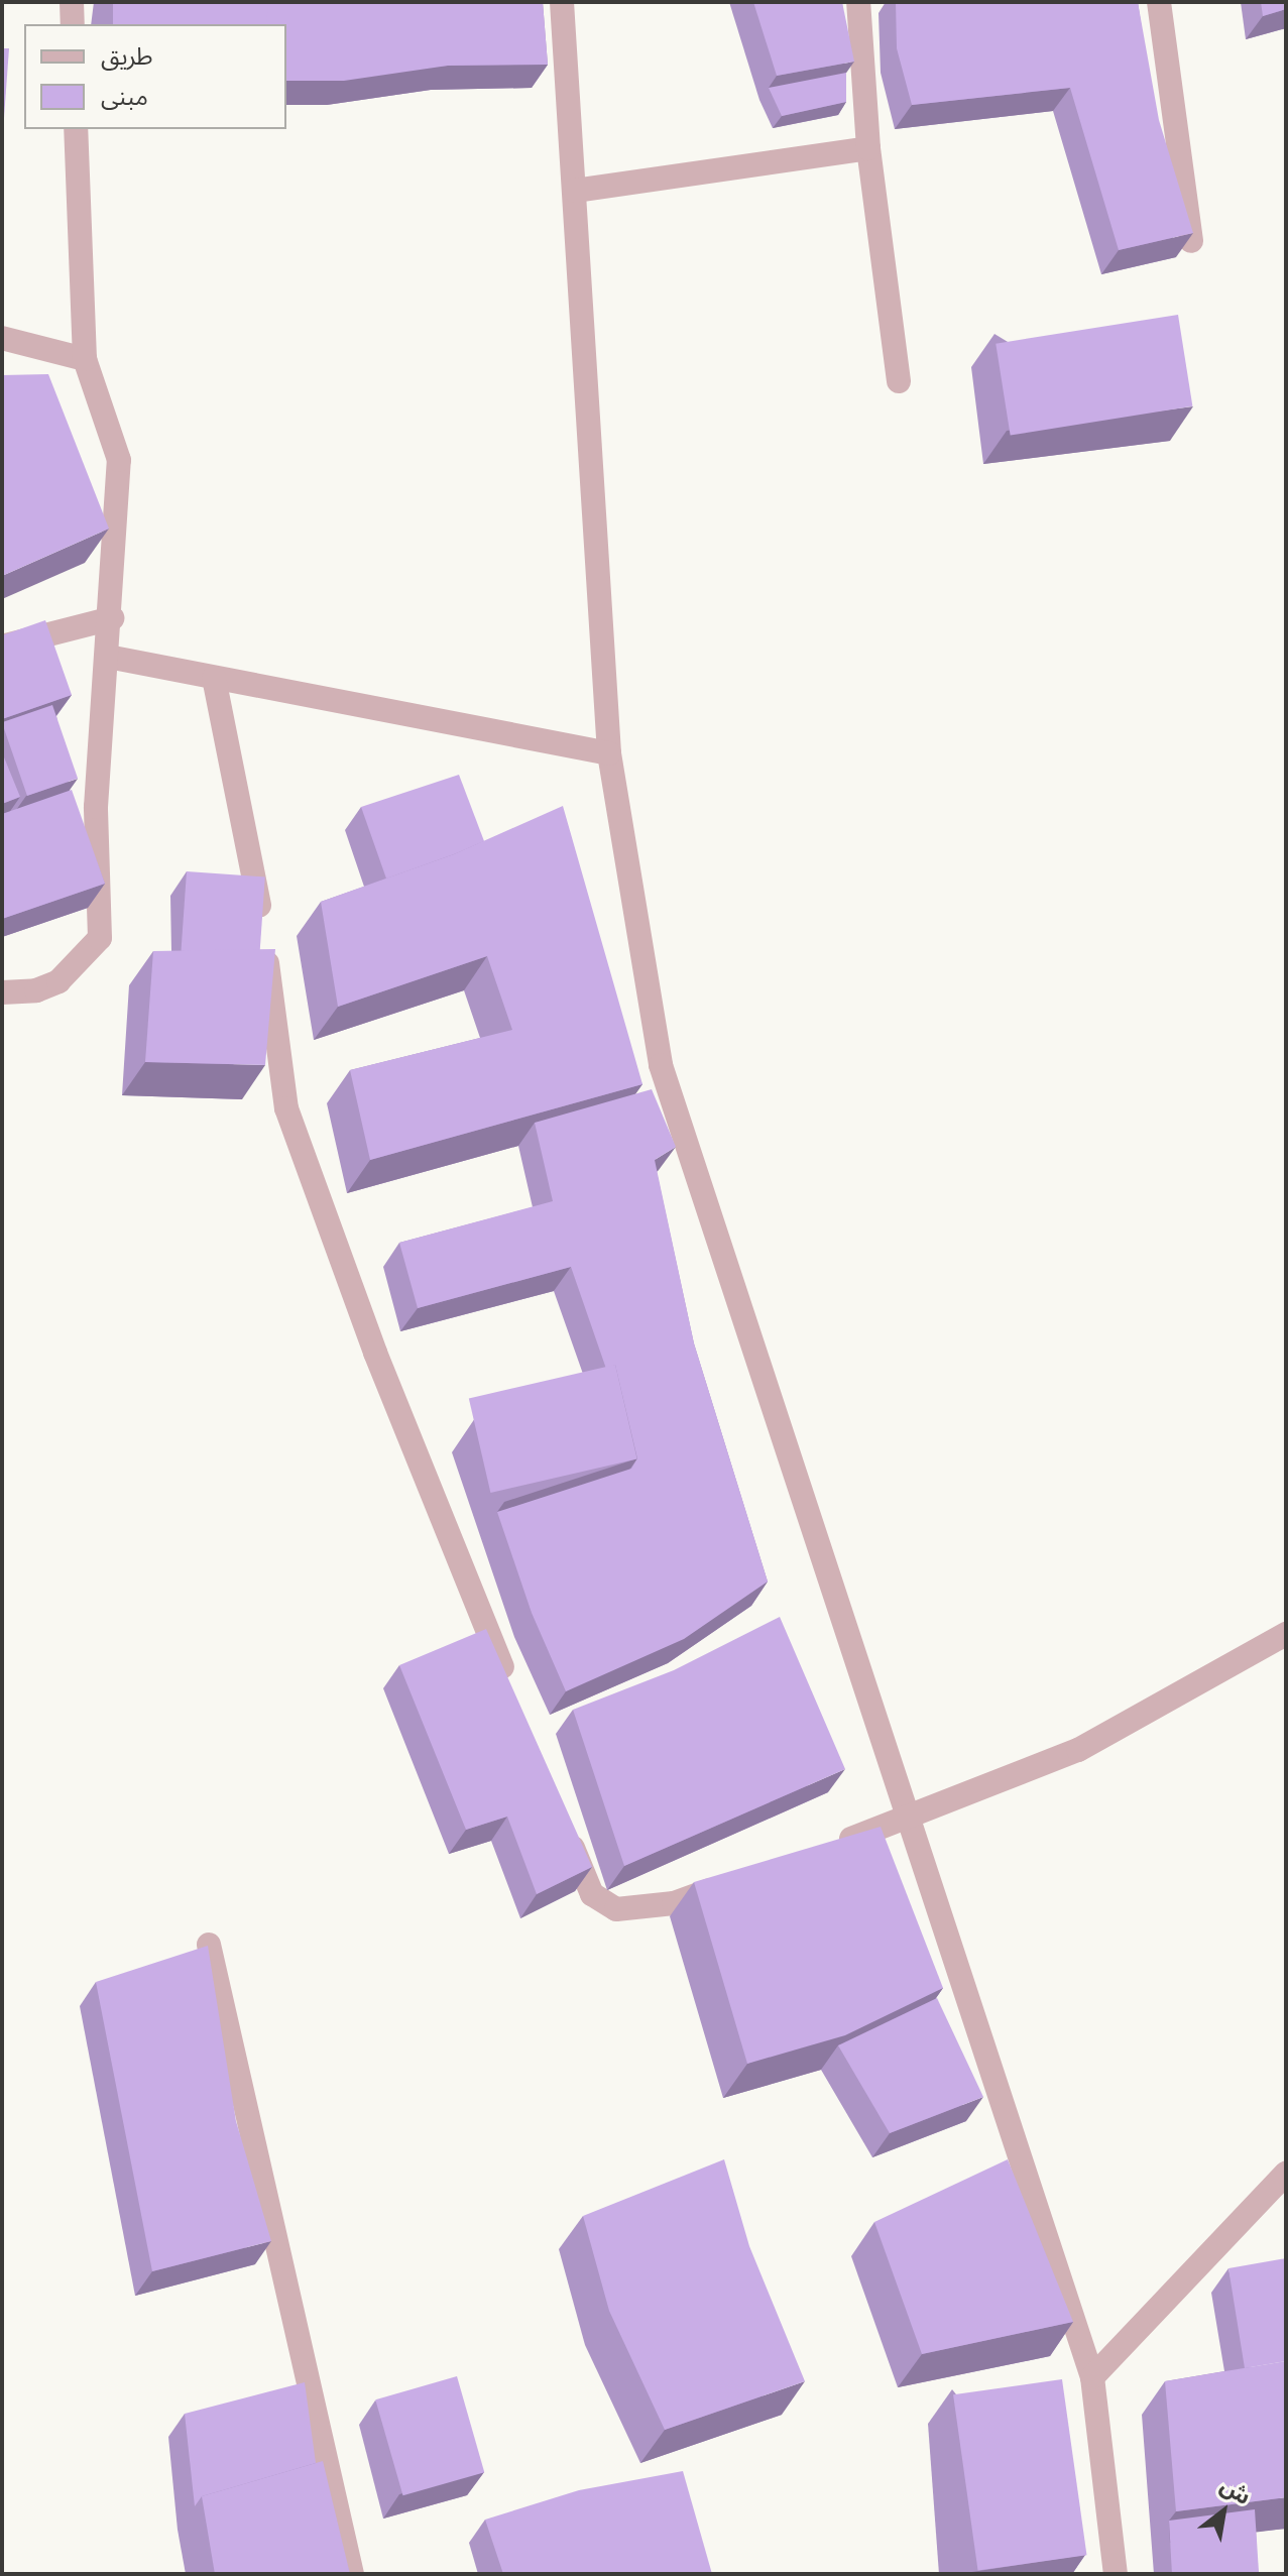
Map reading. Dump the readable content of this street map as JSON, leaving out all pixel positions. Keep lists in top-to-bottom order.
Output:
{
  "legend": ["طريق", "مبنى"],
  "north": "top right"
}
